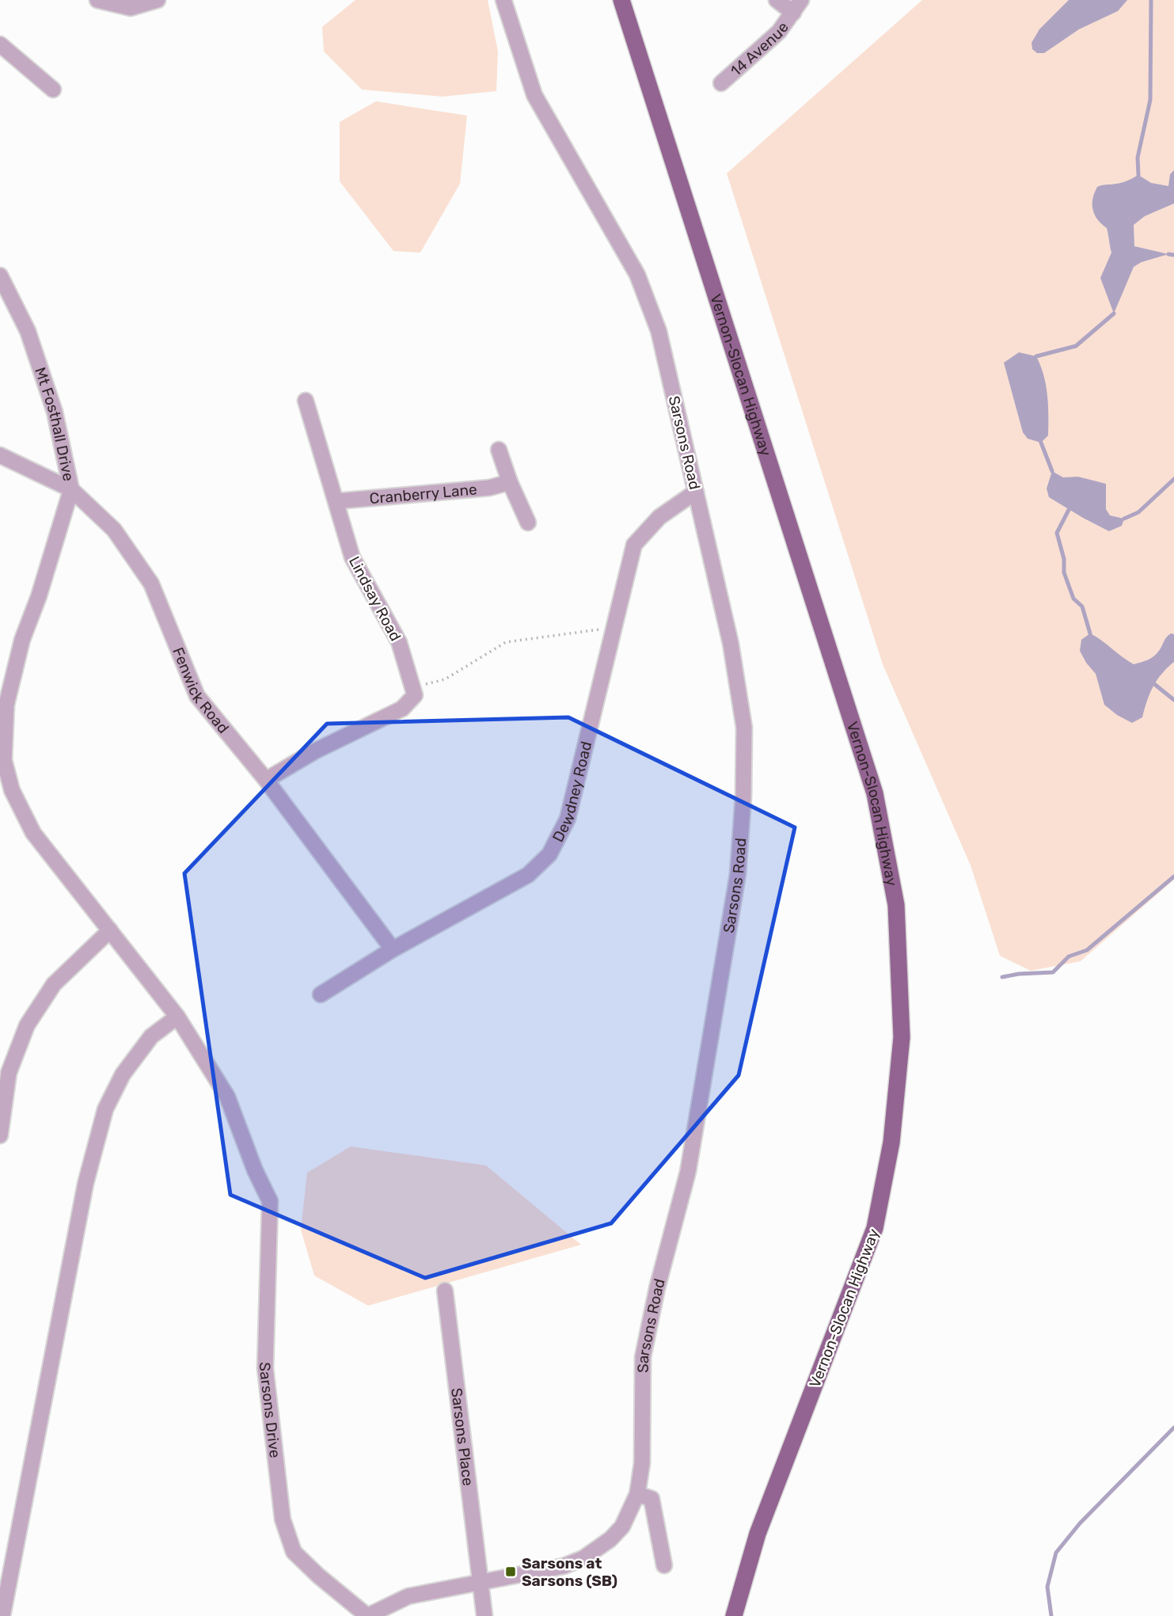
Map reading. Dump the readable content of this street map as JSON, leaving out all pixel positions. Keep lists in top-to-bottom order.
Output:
{
  "streets": {
    "main road": ["Vernon-Slocan Highway"],
    "street": [
      "14 Avenue",
      "Mt Fosthall Drive",
      "Sarsons Road",
      "Cranberry Lane",
      "Lindsay Road",
      "Fenwick Road",
      "Dewdney Road",
      "Sarsons Drive",
      "Sarsons Place"
    ]
  },
  "crossings": [
    ["Mt Fosthall Drive", "Fenwick Road"],
    ["Mt Fosthall Drive", "Sarsons Drive"],
    ["Sarsons Road", "Dewdney Road"],
    ["Sarsons Road", "Sarsons Drive"],
    ["Sarsons Road", "Sarsons Place"],
    ["Cranberry Lane", "Lindsay Road"],
    ["Fenwick Road", "Dewdney Road"]
  ],
  "places": {
    "transit": ["Sarsons at Sarsons (SB)"]
  }
}
